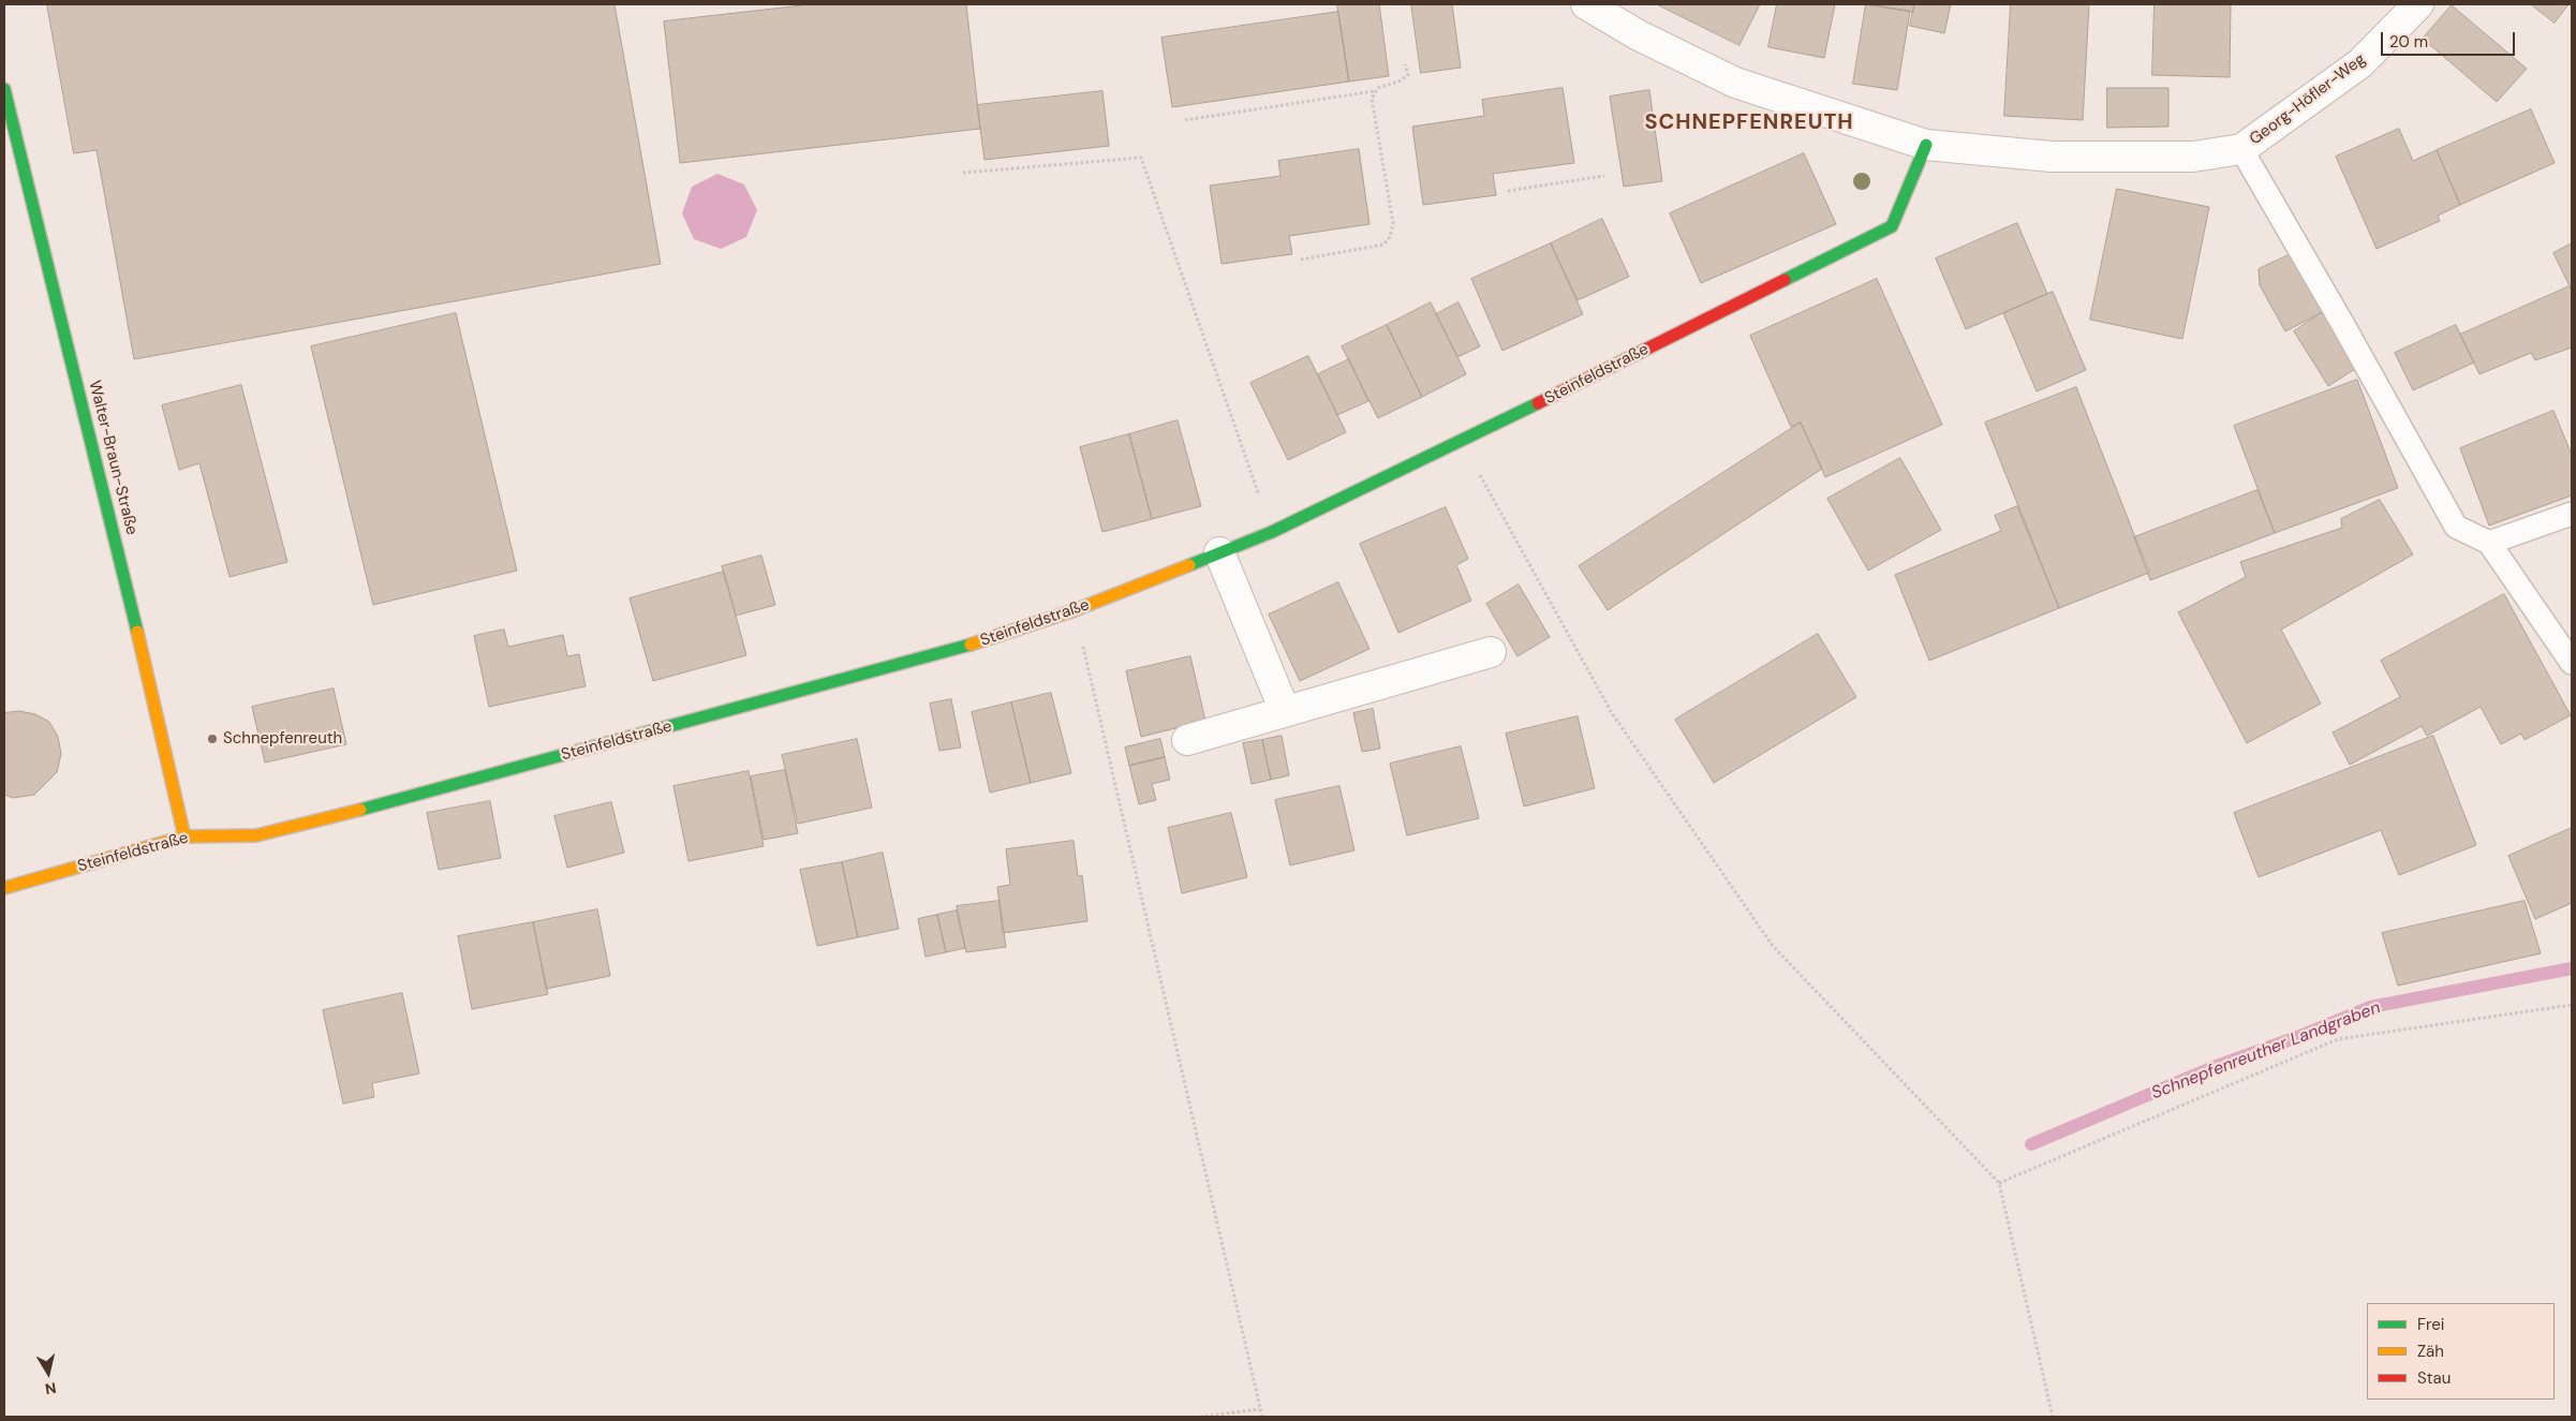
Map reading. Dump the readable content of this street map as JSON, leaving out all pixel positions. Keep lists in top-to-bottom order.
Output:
{
  "streets": {
    "street": ["Georg-Höfler-Weg", "Steinfeldstraße", "Walter-Braun-Straße"]
  },
  "crossings": [
    ["Steinfeldstraße", "Walter-Braun-Straße"]
  ],
  "districts": ["SCHNEPFENREUTH"],
  "water": ["Schnepfenreuther Landgraben"],
  "places": ["Schnepfenreuth"],
  "legend": ["Frei", "Zäh", "Stau"],
  "scale_bar": "20 m",
  "north": "bottom"
}
